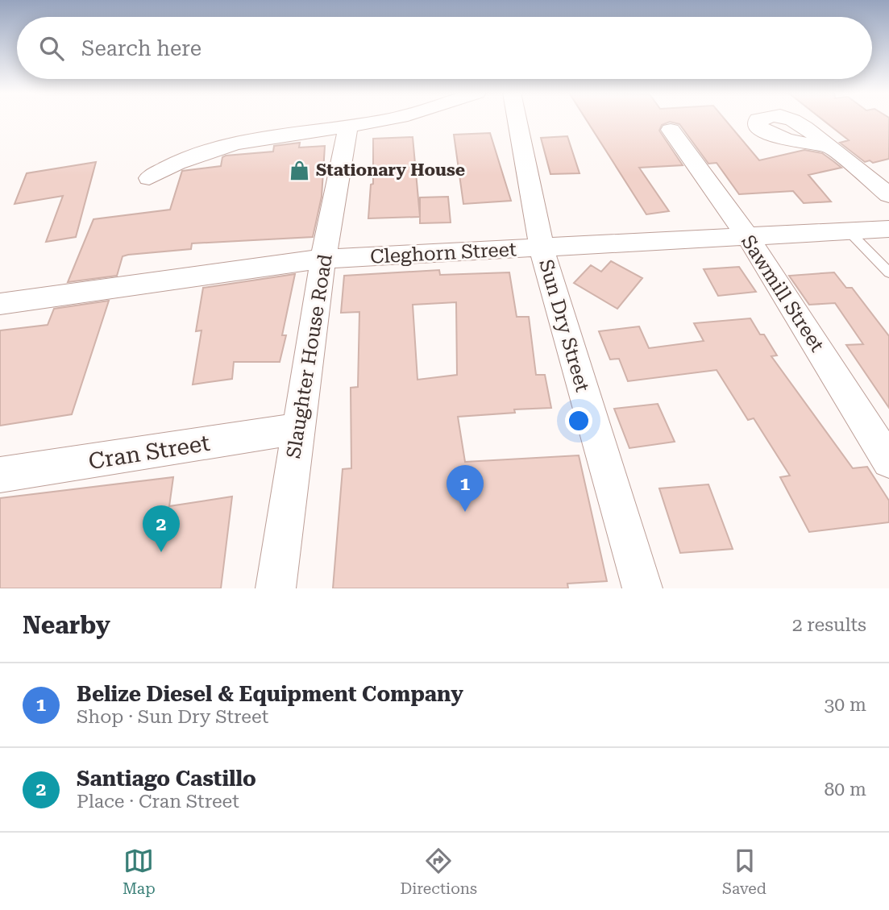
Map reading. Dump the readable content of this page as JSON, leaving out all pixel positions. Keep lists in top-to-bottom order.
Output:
{
  "streets": {
    "street": [
      "Cleghorn Street",
      "Sawmill Street",
      "Sun Dry Street",
      "Slaughter House Road",
      "Cran Street"
    ]
  },
  "crossings": [
    ["Cleghorn Street", "Sawmill Street"],
    ["Cleghorn Street", "Sun Dry Street"],
    ["Cleghorn Street", "Slaughter House Road"],
    ["Slaughter House Road", "Cran Street"]
  ],
  "places": {
    "shop": ["Stationary House"]
  },
  "page": {
    "search": "Search here",
    "pins": ["1", "2"],
    "heading": ["Nearby", "2 results"],
    "list": [
      {
        "mark": "1",
        "name": "Belize Diesel & Equipment Company",
        "note": "Shop · Sun Dry Street",
        "value": "30 m"
      },
      {
        "mark": "2",
        "name": "Santiago Castillo",
        "note": "Place · Cran Street",
        "value": "80 m"
      }
    ],
    "nav": ["Map", "Directions", "Saved"]
  }
}
